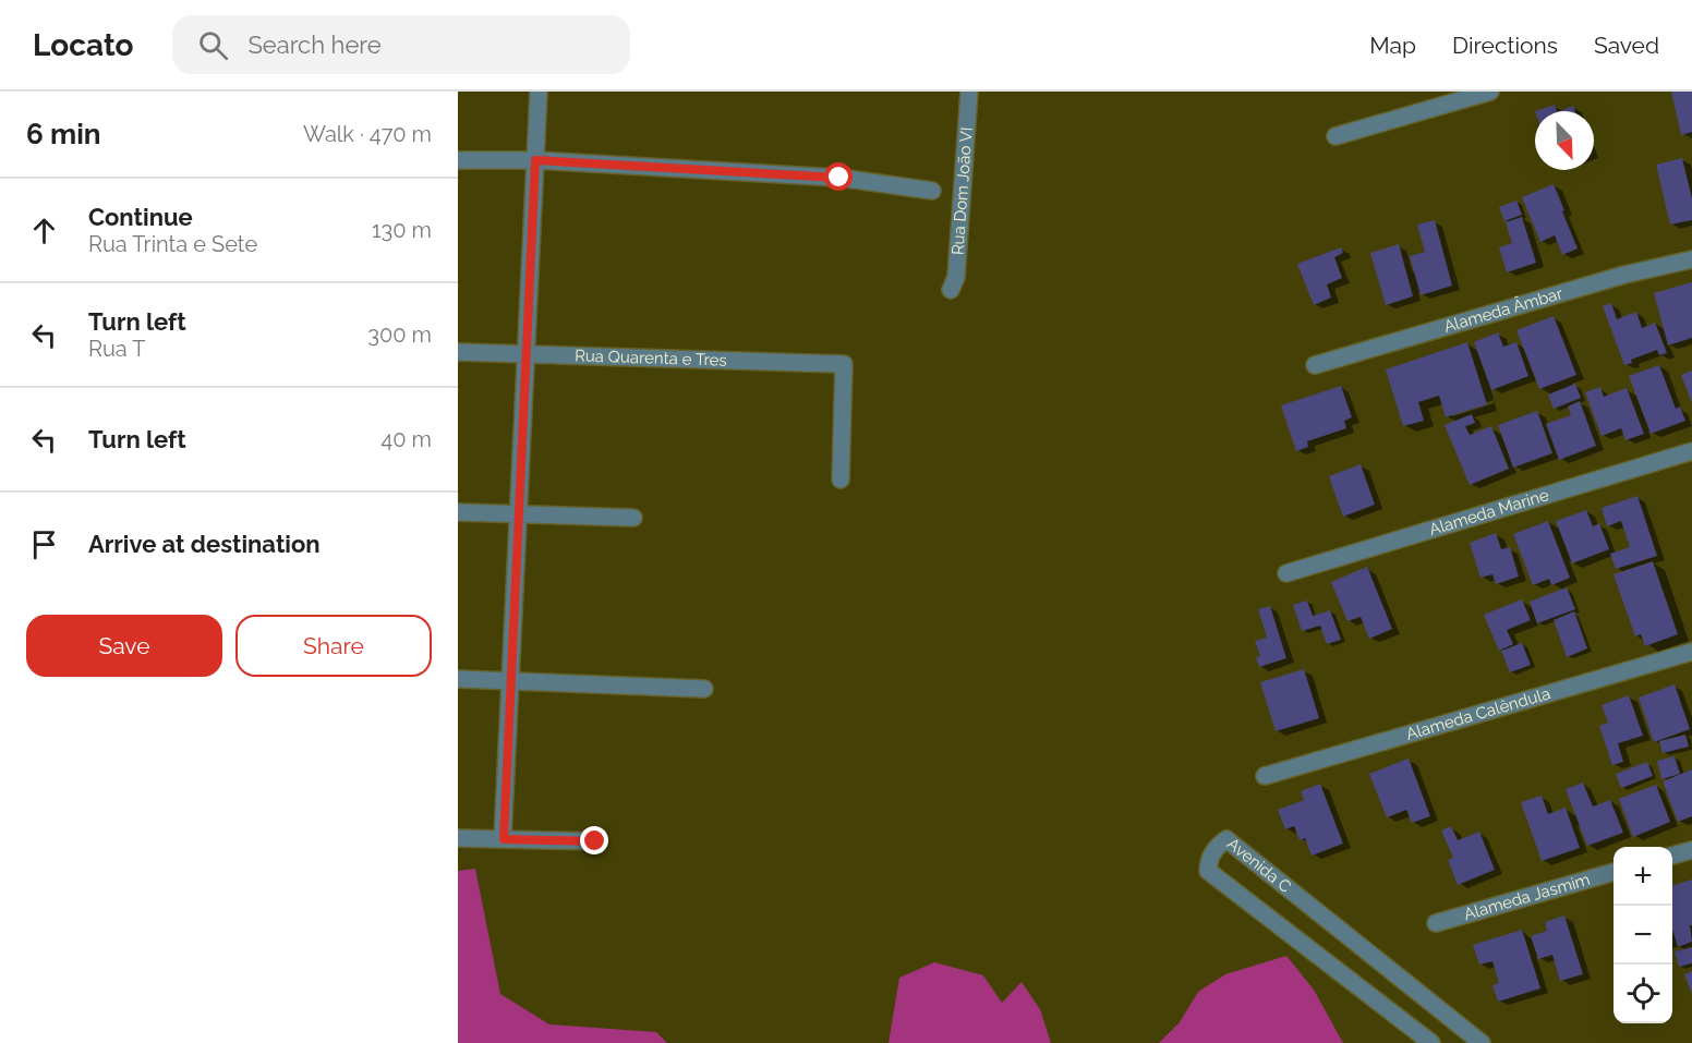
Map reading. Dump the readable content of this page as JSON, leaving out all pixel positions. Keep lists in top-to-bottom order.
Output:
{
  "streets": {
    "street": [
      "Rua Dom João VI",
      "Alameda Âmbar",
      "Rua Quarenta e Tres",
      "Alameda Marine",
      "Alameda Calêndula",
      "Avenida C",
      "Alameda Jasmim"
    ]
  },
  "north": "bottom right",
  "page": {
    "header": "Locato",
    "search": "Search here",
    "nav": ["Map", "Directions", "Saved"],
    "heading": ["6 min", "Walk · 470 m"],
    "list": [
      ["Continue", "Rua Trinta e Sete", "130 m"],
      ["Turn left", "Rua T", "300 m"],
      ["Turn left", "40 m"],
      "Arrive at destination"
    ],
    "buttons": ["Save", "Share"],
    "map_buttons": ["+", "−"]
  }
}
